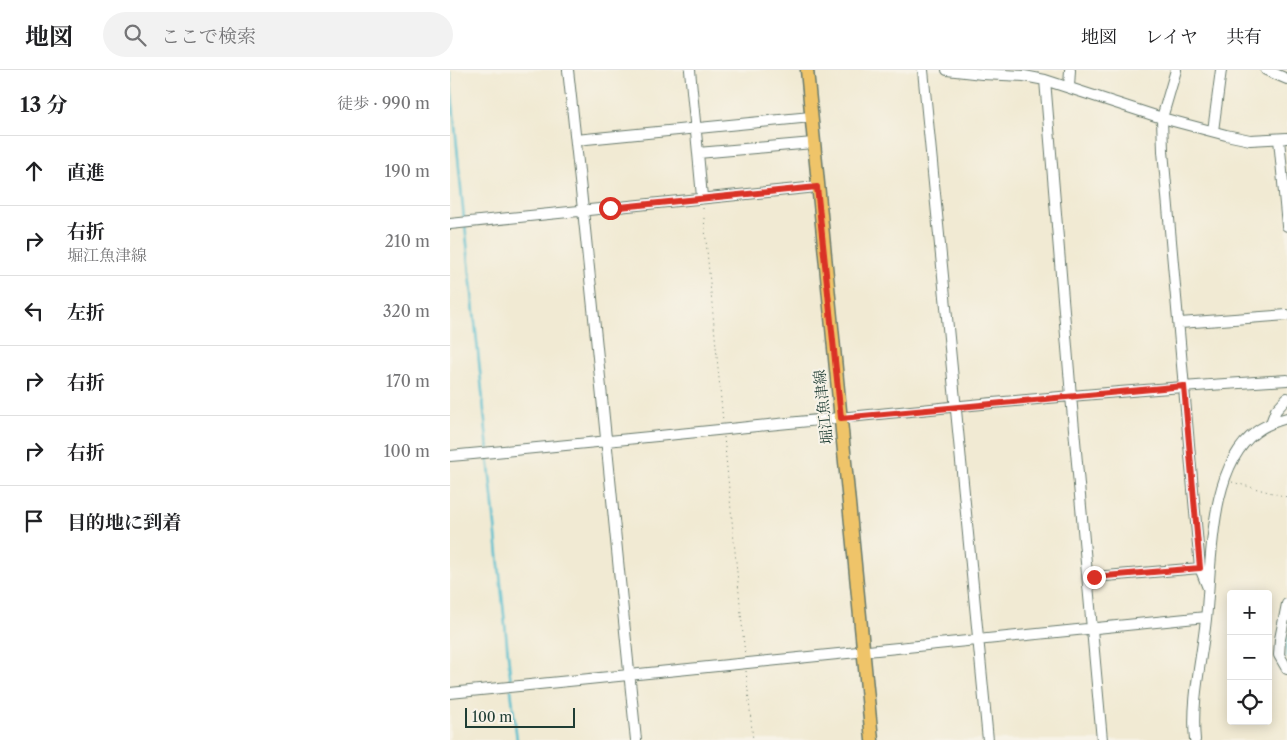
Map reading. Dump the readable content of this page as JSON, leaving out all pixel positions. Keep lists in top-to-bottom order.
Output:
{
  "streets": {
    "main road": ["堀江魚津線"]
  },
  "scale_bar": "100 m",
  "page": {
    "header": "地図",
    "search": "ここで検索",
    "nav": ["地図", "レイヤ", "共有"],
    "heading": ["13 分", "徒歩 · 990 m"],
    "list": [
      ["直進", "190 m"],
      ["右折", "堀江魚津線", "210 m"],
      ["左折", "320 m"],
      ["右折", "170 m"],
      ["右折", "100 m"],
      "目的地に到着"
    ],
    "map_buttons": ["+", "−"],
    "scale": "100 m"
  }
}
